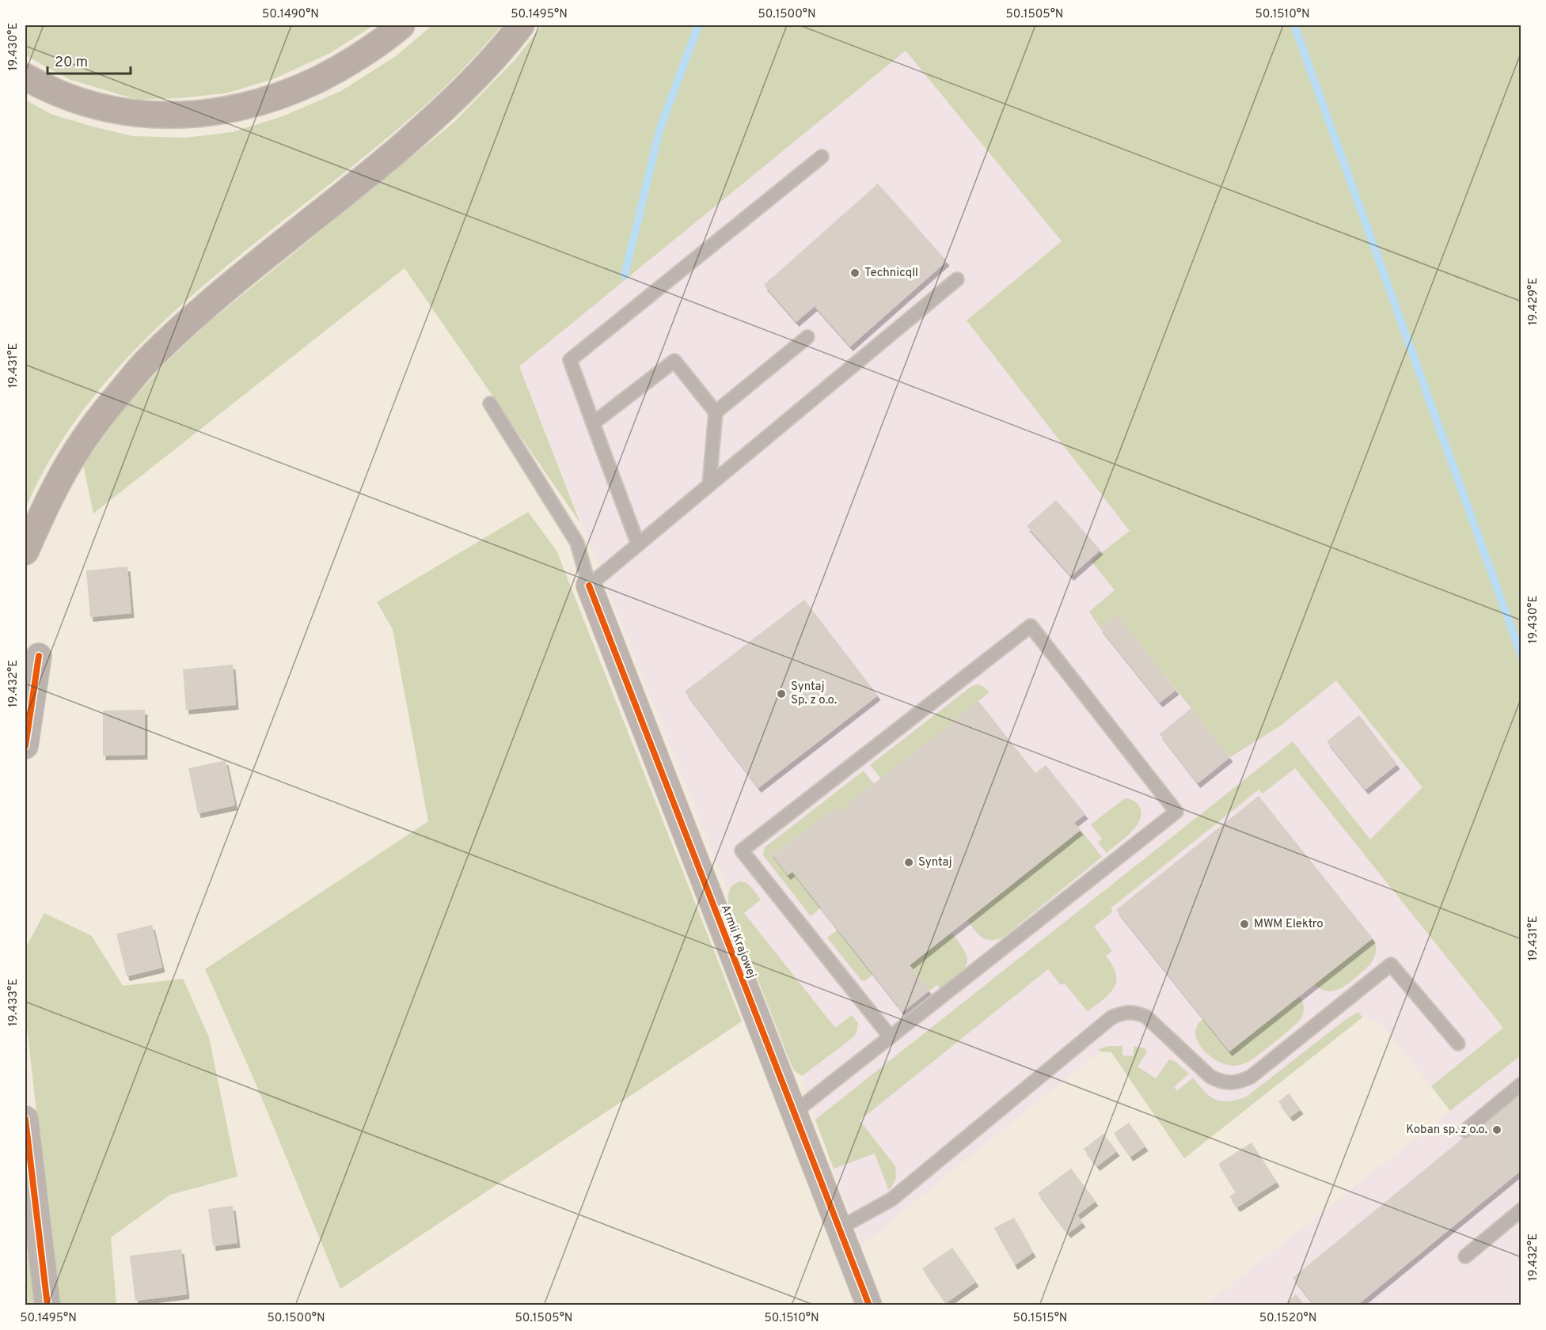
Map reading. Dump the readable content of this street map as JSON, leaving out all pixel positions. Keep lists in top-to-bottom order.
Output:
{
  "streets": {
    "street": ["Armii Krajowej"]
  },
  "places": [
    "Technicqll",
    "Syntaj Sp. z o.o.",
    "Syntaj",
    "MWM Elektro",
    "Koban sp. z o.o."
  ],
  "scale_bar": "20 m",
  "coordinates": [
    "50.1490°N",
    "50.1495°N",
    "50.1500°N",
    "50.1505°N",
    "50.1510°N",
    "19.430°E",
    "19.429°E",
    "19.431°E",
    "19.432°E",
    "19.433°E",
    "50.1515°N",
    "50.1520°N"
  ]
}
